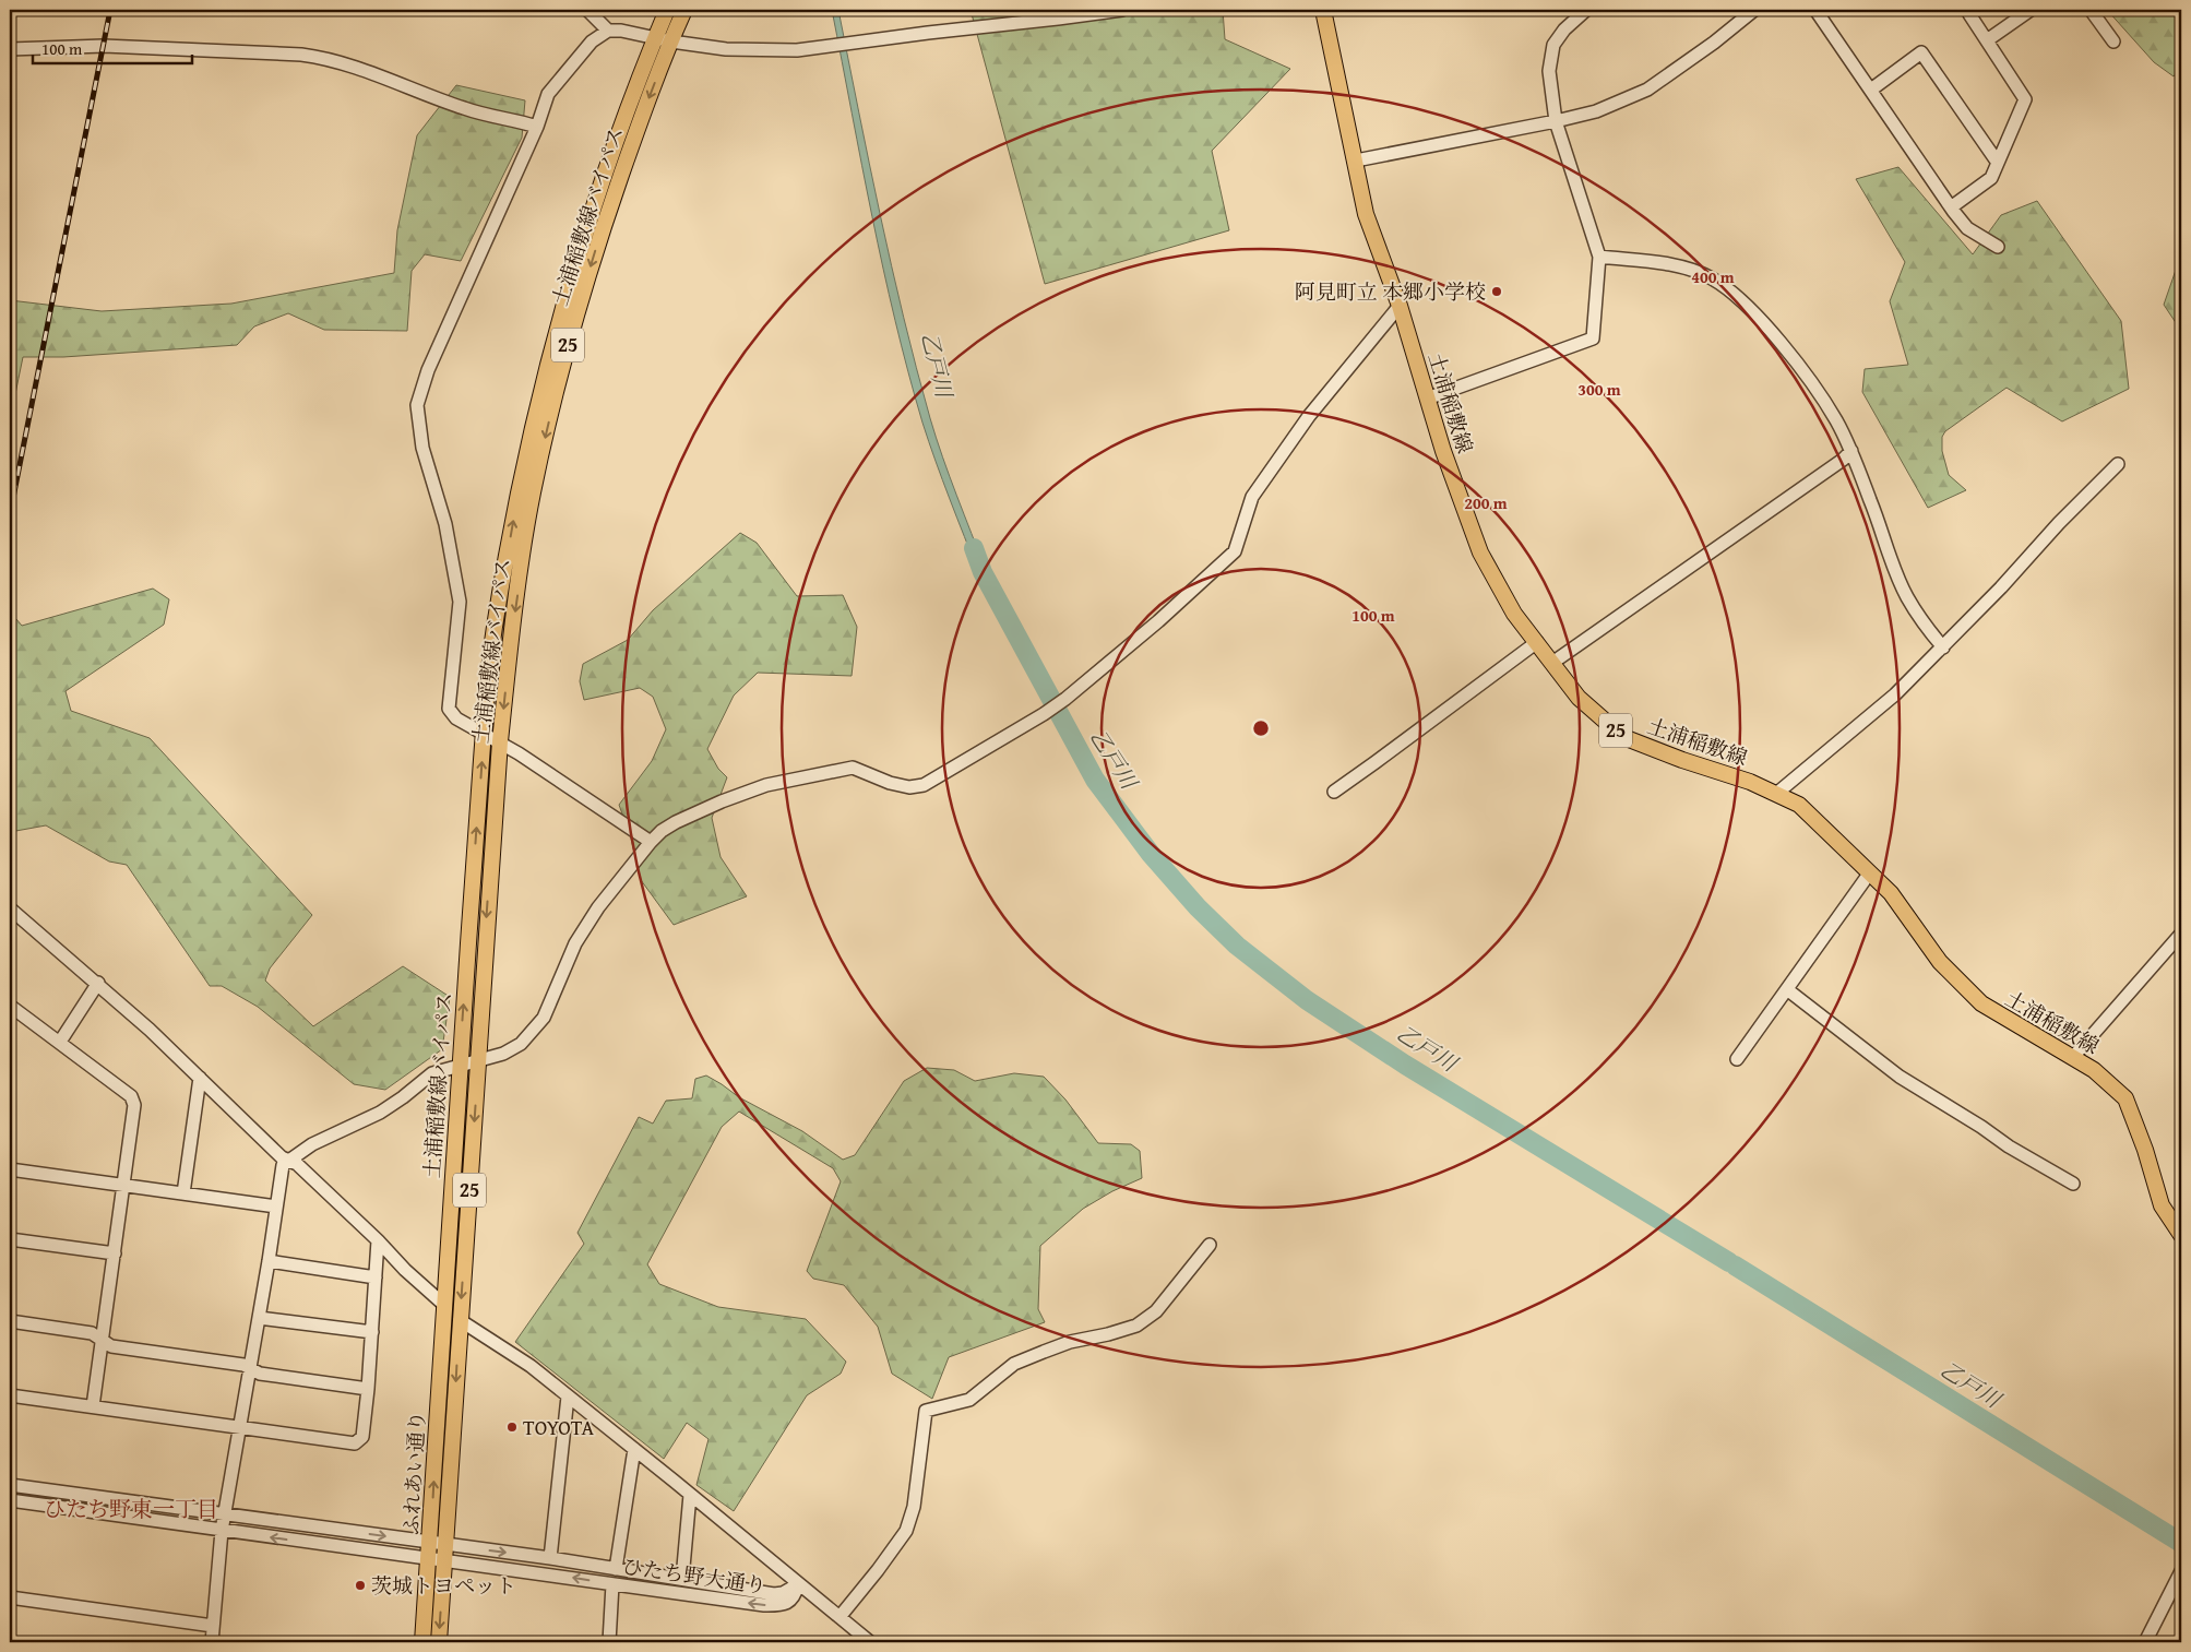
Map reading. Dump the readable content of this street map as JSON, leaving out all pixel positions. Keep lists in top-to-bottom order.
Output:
{
  "streets": {
    "main road": [
      "土浦稲敷線バイパス",
      "25",
      "土浦稲敷線",
      "ふれあい通り"
    ],
    "street": ["ひたち野大通り"]
  },
  "crossings": [
    ["土浦稲敷線バイパス", "ふれあい通り"],
    ["ふれあい通り", "ひたち野大通り"]
  ],
  "districts": ["ひたち野東一丁目"],
  "water": ["乙戸川"],
  "places": ["阿見町立 本郷小学校", "TOYOTA", "茨城トヨペット"],
  "scale_bar": "100 m",
  "rings": [
    "400 m",
    "300 m",
    "200 m",
    "100 m"
  ]
}
